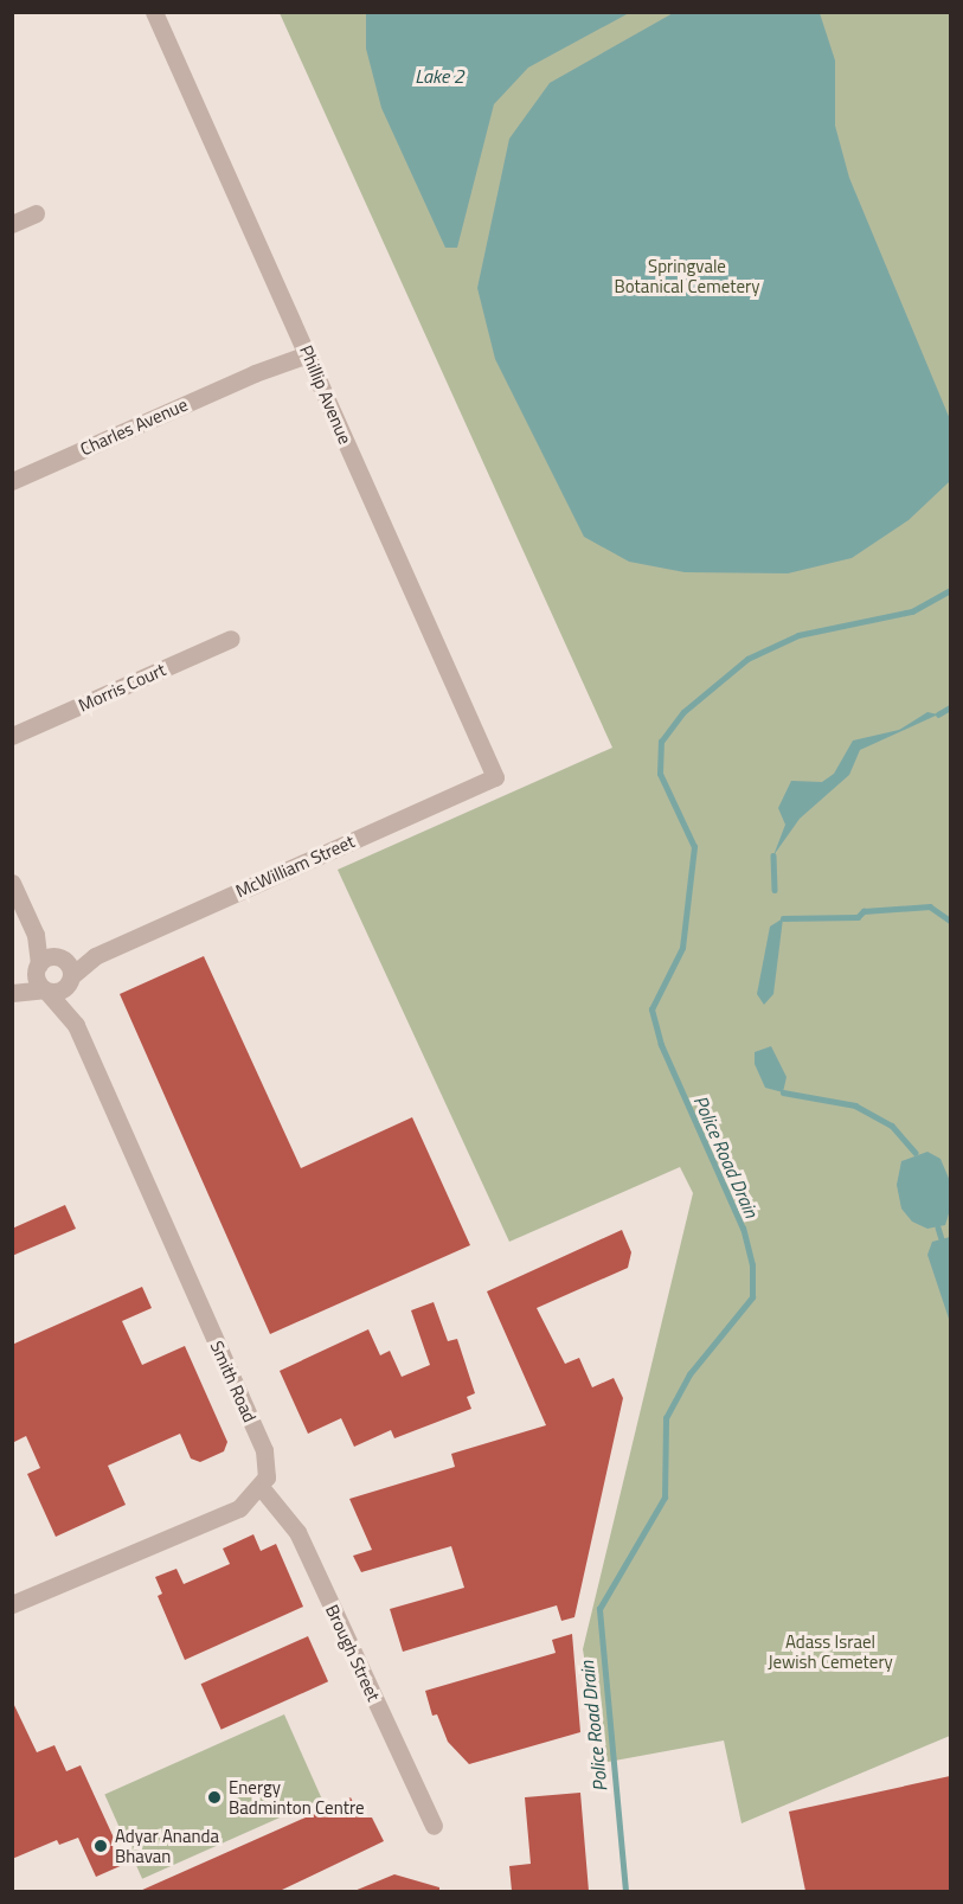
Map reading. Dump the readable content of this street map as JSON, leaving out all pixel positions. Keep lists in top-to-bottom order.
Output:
{
  "streets": {
    "street": [
      "Phillip Avenue",
      "Charles Avenue",
      "Morris Court",
      "McWilliam Street",
      "Smith Road",
      "Brough Street"
    ]
  },
  "crossings": [
    ["Phillip Avenue", "Charles Avenue"],
    ["Phillip Avenue", "McWilliam Street"],
    ["McWilliam Street", "Smith Road"],
    ["Smith Road", "Brough Street"]
  ],
  "water": ["Lake 2", "Police Road Drain"],
  "parks": ["Springvale Botanical Cemetery", "Adass Israel Jewish Cemetery"],
  "places": ["Energy Badminton Centre", "Adyar Ananda Bhavan"]
}
